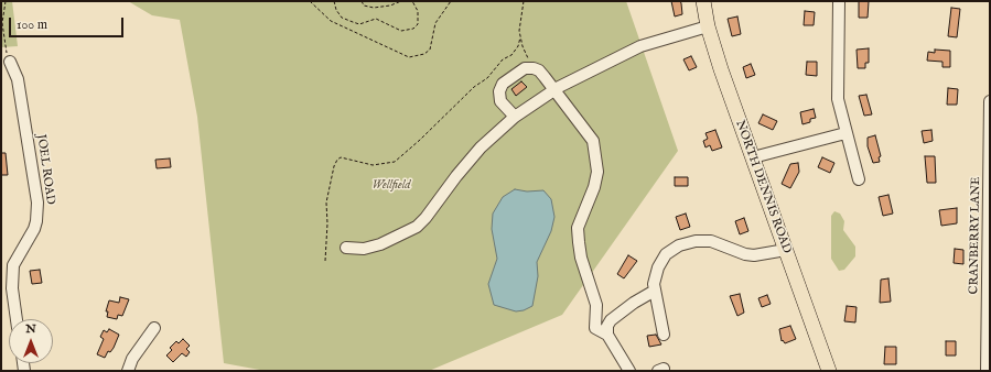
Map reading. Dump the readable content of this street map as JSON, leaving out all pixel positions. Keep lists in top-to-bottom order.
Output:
{
  "streets": {
    "main road": ["NORTH DENNIS ROAD"],
    "street": ["JOEL ROAD", "CRANBERRY LANE"]
  },
  "parks": ["Wellfield"],
  "scale_bar": "100 m",
  "north": "top"
}
